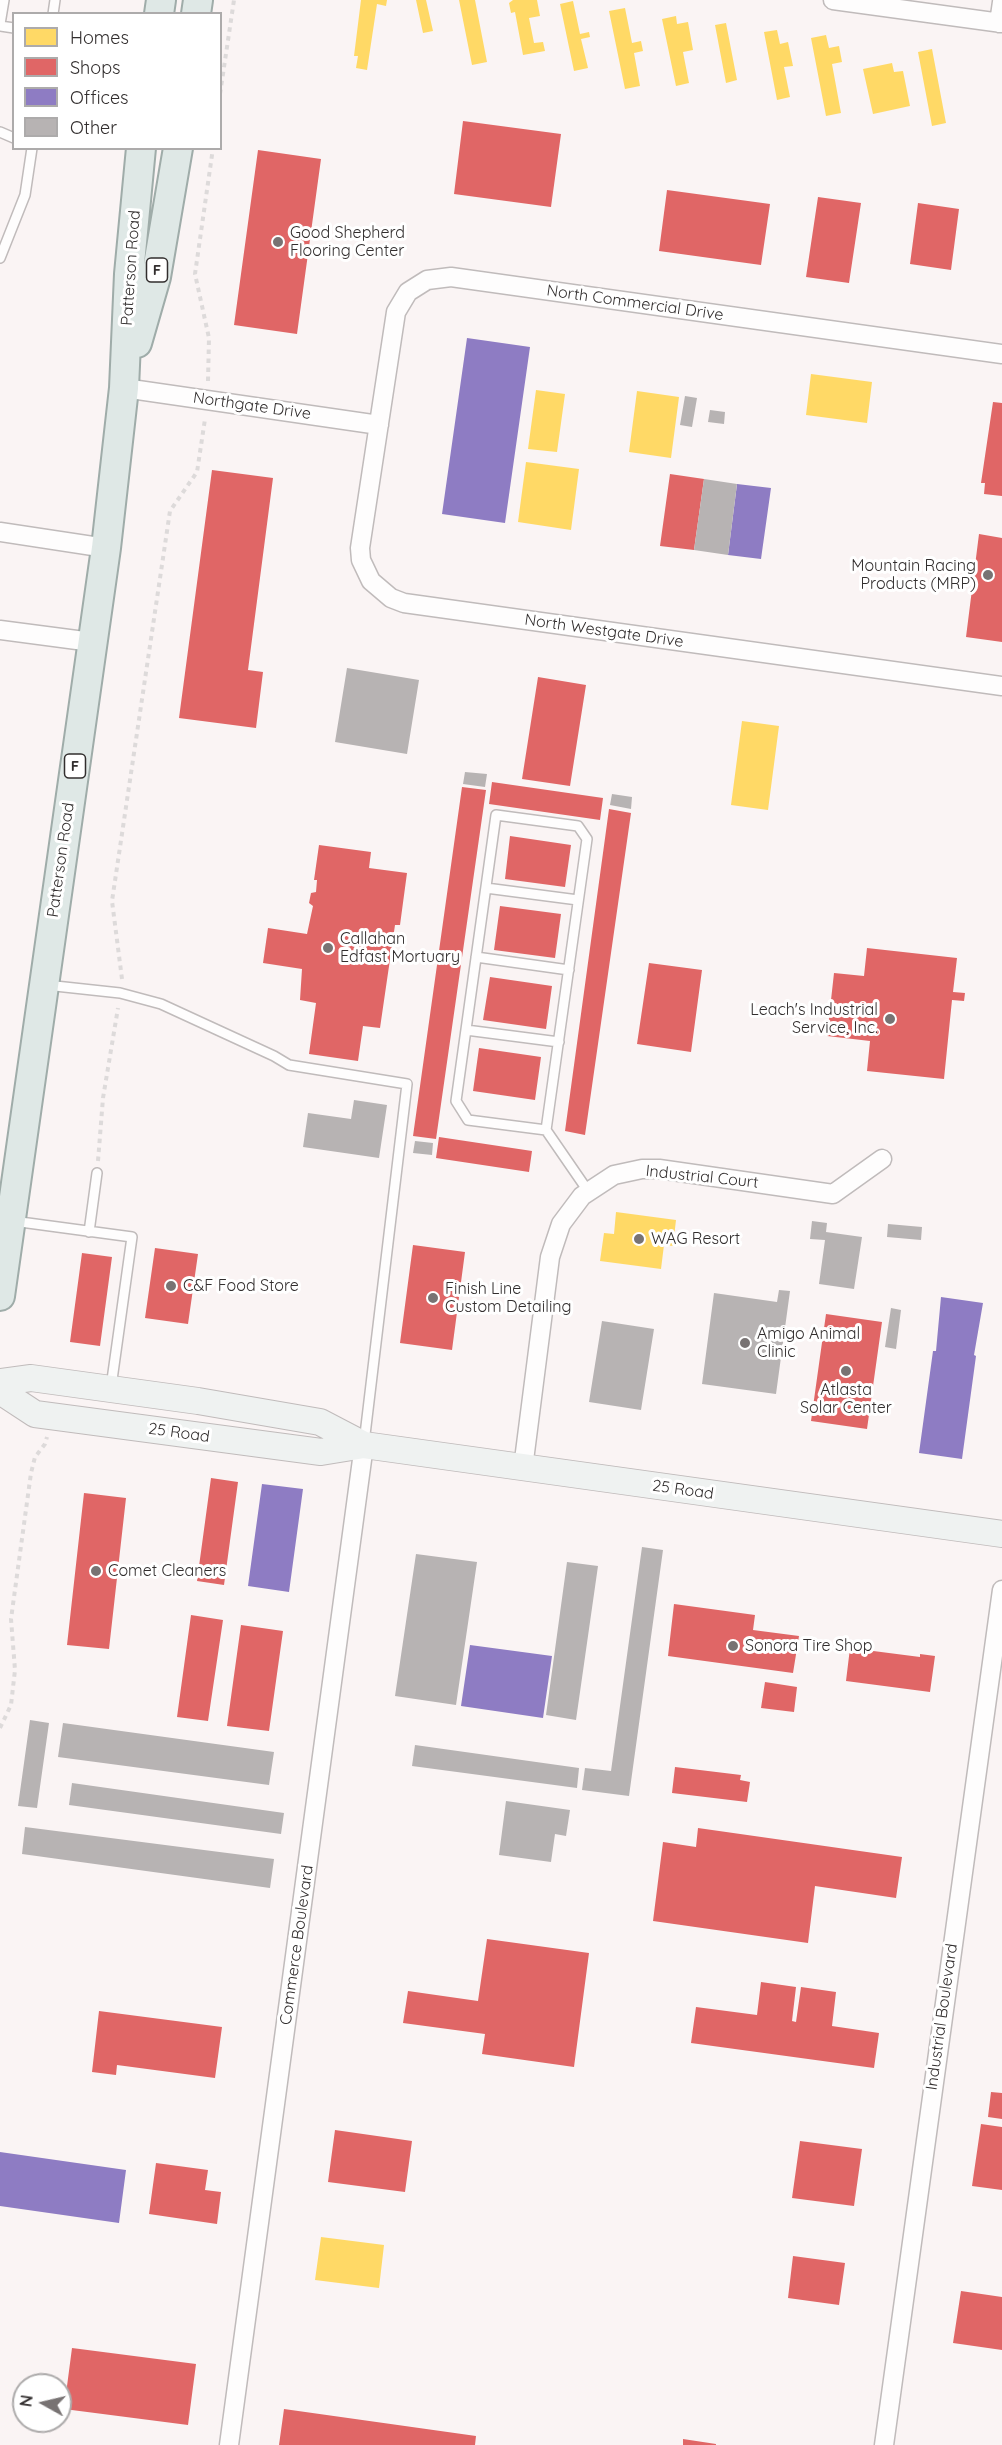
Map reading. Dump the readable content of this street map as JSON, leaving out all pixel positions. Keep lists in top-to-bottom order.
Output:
{
  "streets": {
    "main road": ["Patterson Road", "F", "25 Road"],
    "street": [
      "North Commercial Drive",
      "Northgate Drive",
      "North Westgate Drive",
      "Industrial Court",
      "Commerce Boulevard",
      "Industrial Boulevard"
    ]
  },
  "crossings": [
    ["Patterson Road", "Northgate Drive"],
    ["North Commercial Drive", "Northgate Drive"],
    ["North Commercial Drive", "North Westgate Drive"],
    ["Northgate Drive", "North Westgate Drive"],
    ["Industrial Court", "25 Road"],
    ["25 Road", "Commerce Boulevard"]
  ],
  "places": [
    "Good Shepherd Flooring Center",
    "Mountain Racing Products (MRP)",
    "Callahan Edfast Mortuary",
    "Leach's Industrial Service, Inc.",
    "WAG Resort",
    "C&F Food Store",
    "Finish Line Custom Detailing",
    "Amigo Animal Clinic",
    "Atlasta Solar Center",
    "Comet Cleaners",
    "Sonora Tire Shop"
  ],
  "legend": [
    "Homes",
    "Shops",
    "Offices",
    "Other"
  ],
  "north": "left"
}
